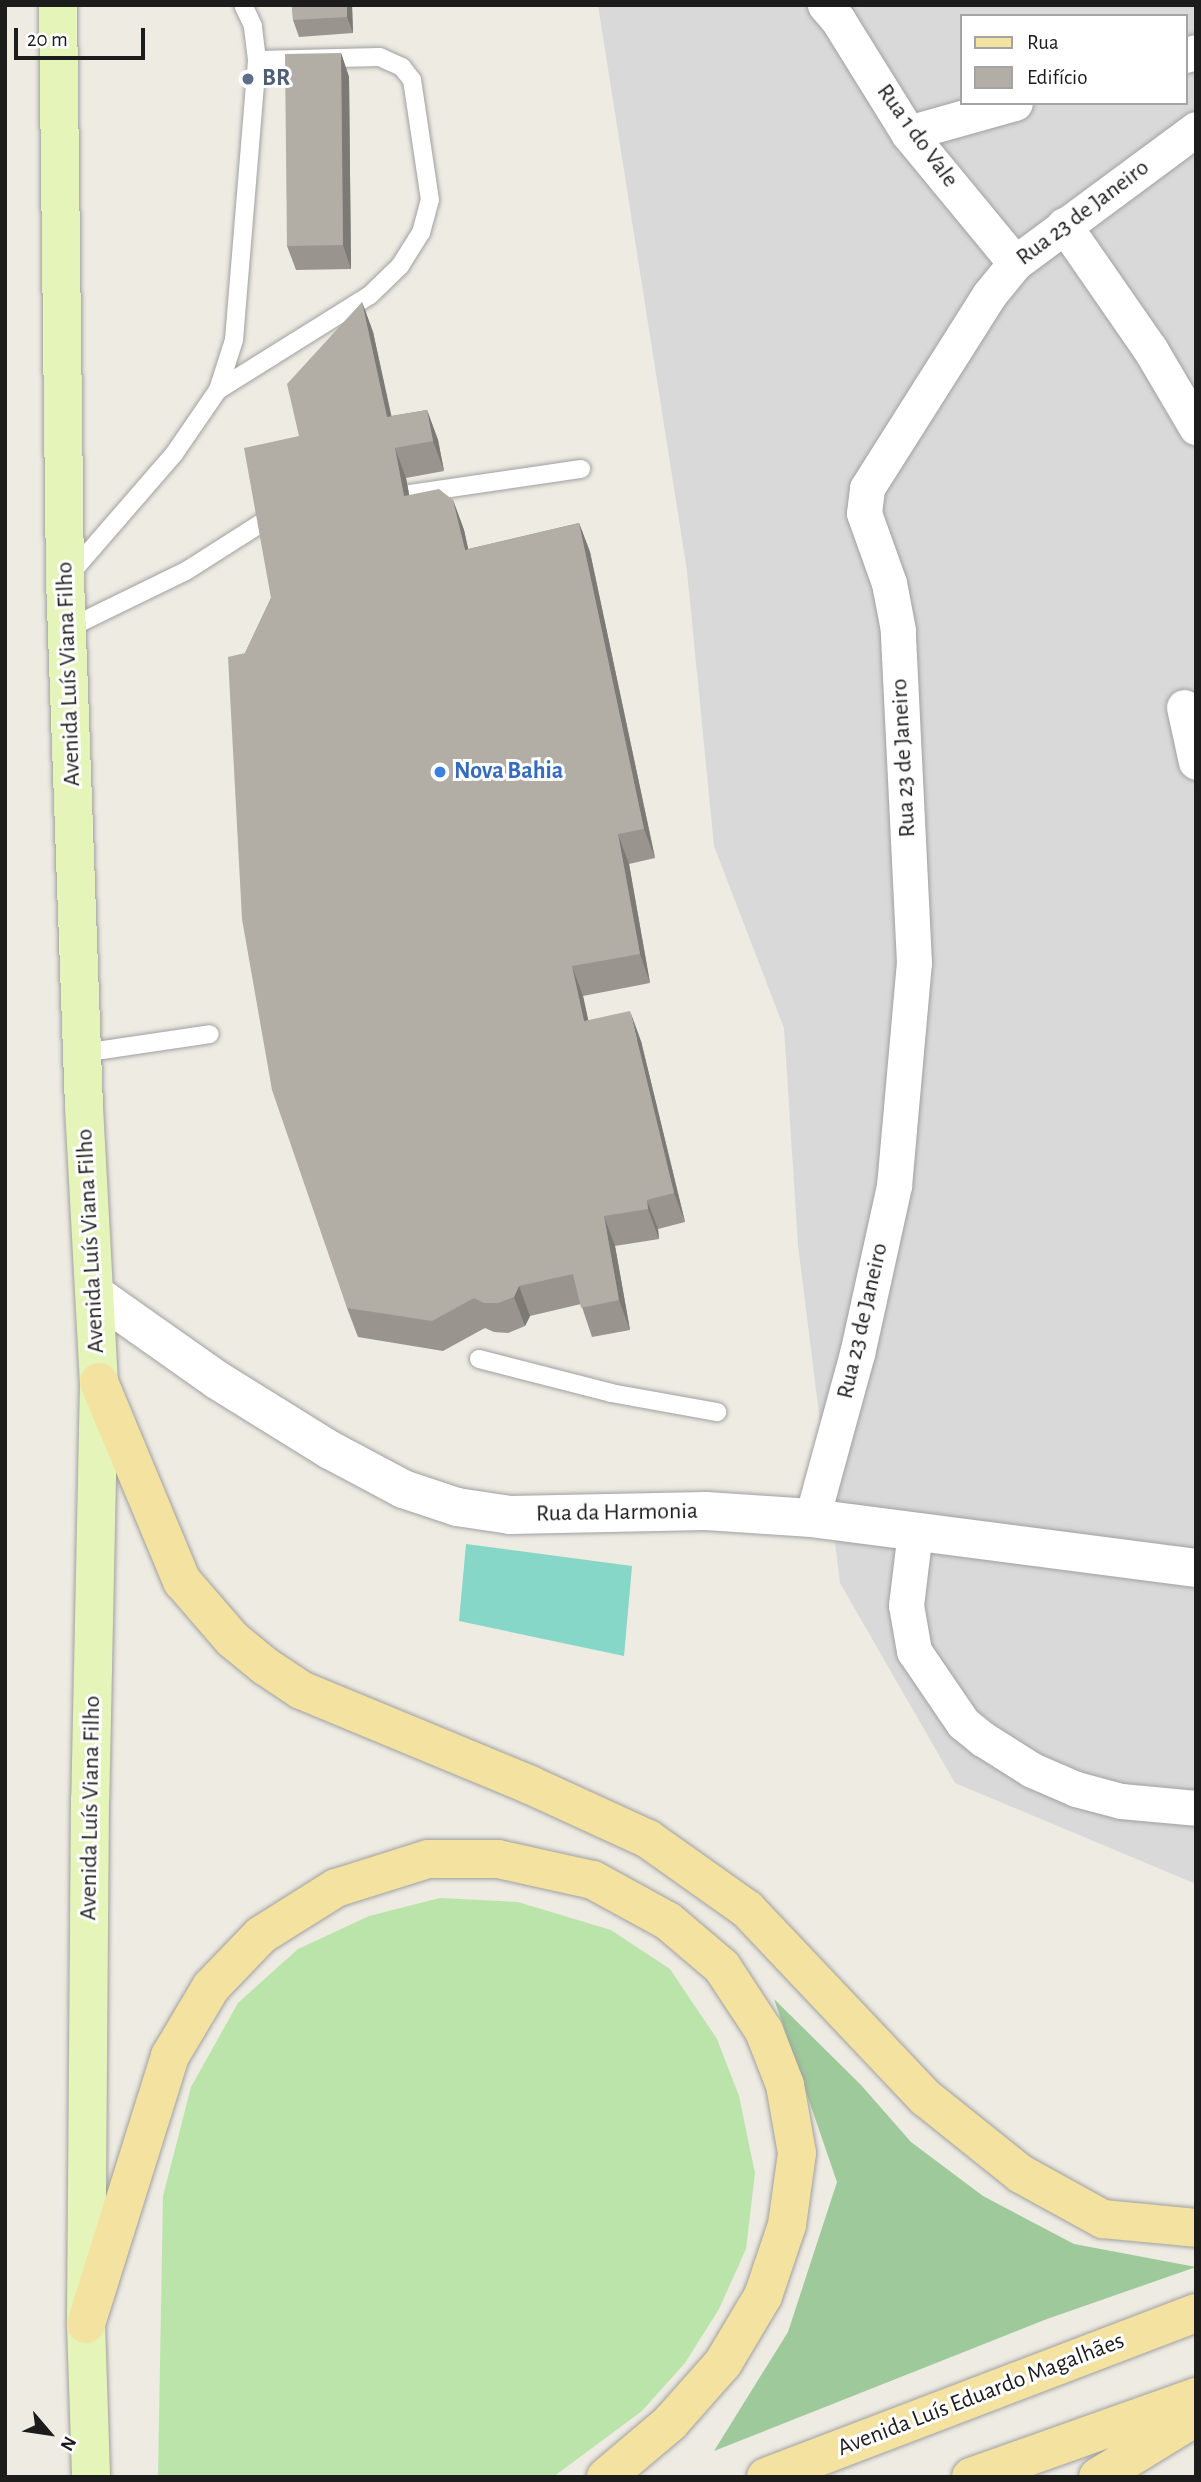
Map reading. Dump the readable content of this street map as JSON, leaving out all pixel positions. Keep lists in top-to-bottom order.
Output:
{
  "streets": {
    "main road": ["Avenida Luís Viana Filho", "Avenida Luís Eduardo Magalhães"],
    "street": ["Rua 1 do Vale", "Rua 23 de Janeiro", "Rua da Harmonia"]
  },
  "crossings": [
    ["Rua 1 do Vale", "Rua 23 de Janeiro"],
    ["Rua 23 de Janeiro", "Rua da Harmonia"],
    ["Avenida Luís Viana Filho", "Rua da Harmonia"]
  ],
  "places": ["BR", "Nova Bahia"],
  "legend": ["Rua", "Edifício"],
  "scale_bar": "20 m",
  "north": "bottom right"
}
